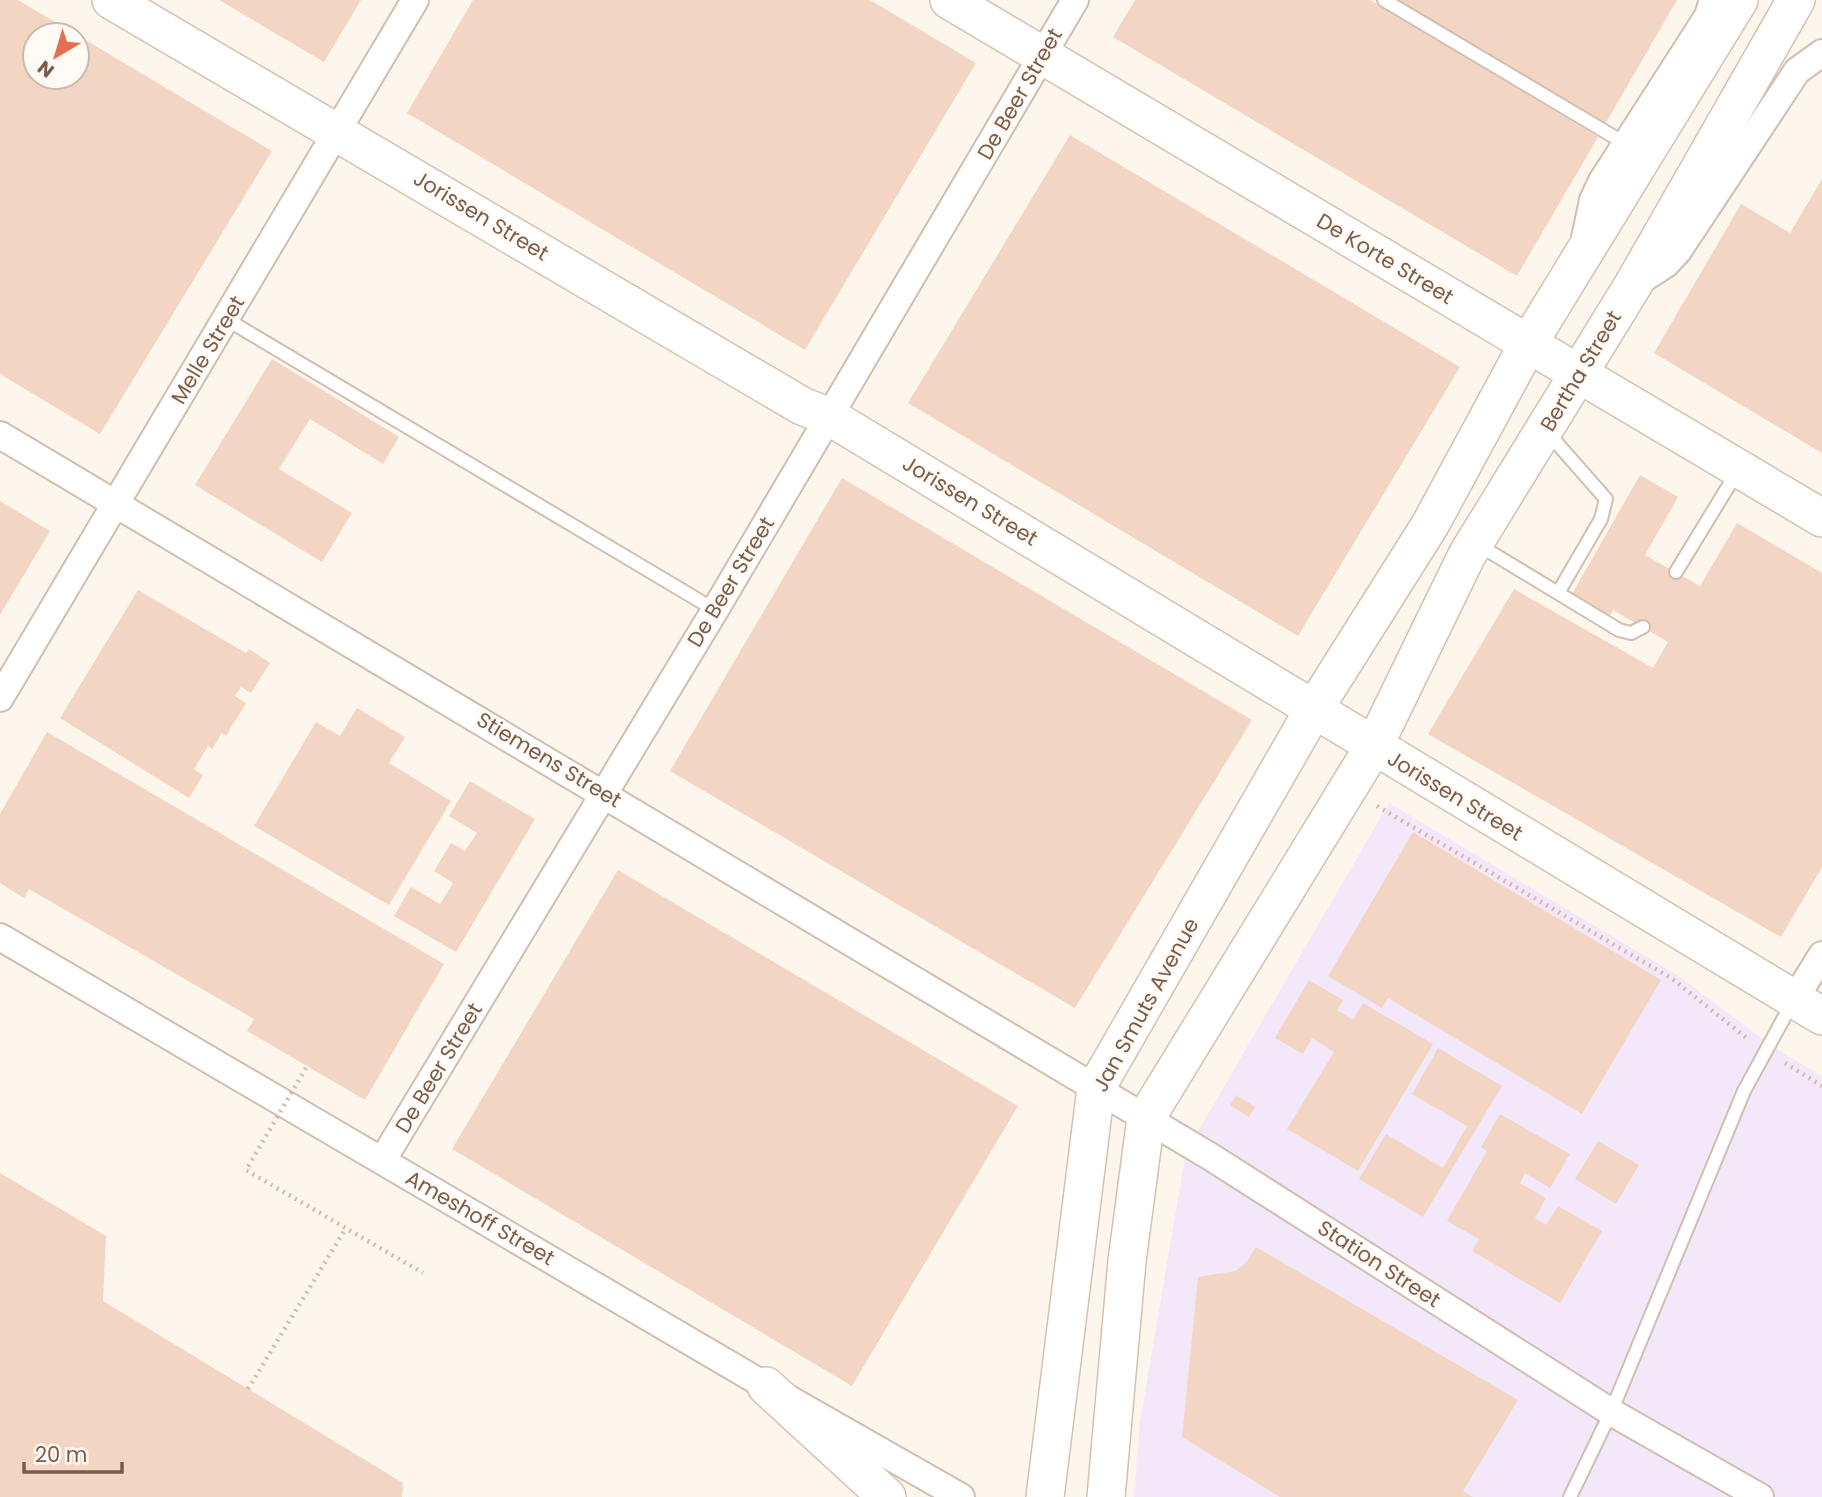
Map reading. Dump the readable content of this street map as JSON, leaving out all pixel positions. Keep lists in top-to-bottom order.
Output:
{
  "streets": {
    "main road": [
      "Jorissen Street",
      "De Korte Street",
      "Bertha Street",
      "Jan Smuts Avenue"
    ],
    "street": [
      "De Beer Street",
      "Melle Street",
      "Stiemens Street",
      "Ameshoff Street",
      "Station Street"
    ]
  },
  "crossings": [
    ["De Beer Street", "Jorissen Street"],
    ["De Beer Street", "De Korte Street"],
    ["De Beer Street", "Stiemens Street"],
    ["De Beer Street", "Ameshoff Street"],
    ["Jorissen Street", "Melle Street"],
    ["Jorissen Street", "Bertha Street"],
    ["Jorissen Street", "Jan Smuts Avenue"],
    ["De Korte Street", "Bertha Street"],
    ["Melle Street", "Stiemens Street"],
    ["Stiemens Street", "Jan Smuts Avenue"],
    ["Stiemens Street", "Station Street"]
  ],
  "scale_bar": "20 m",
  "north": "bottom left"
}
